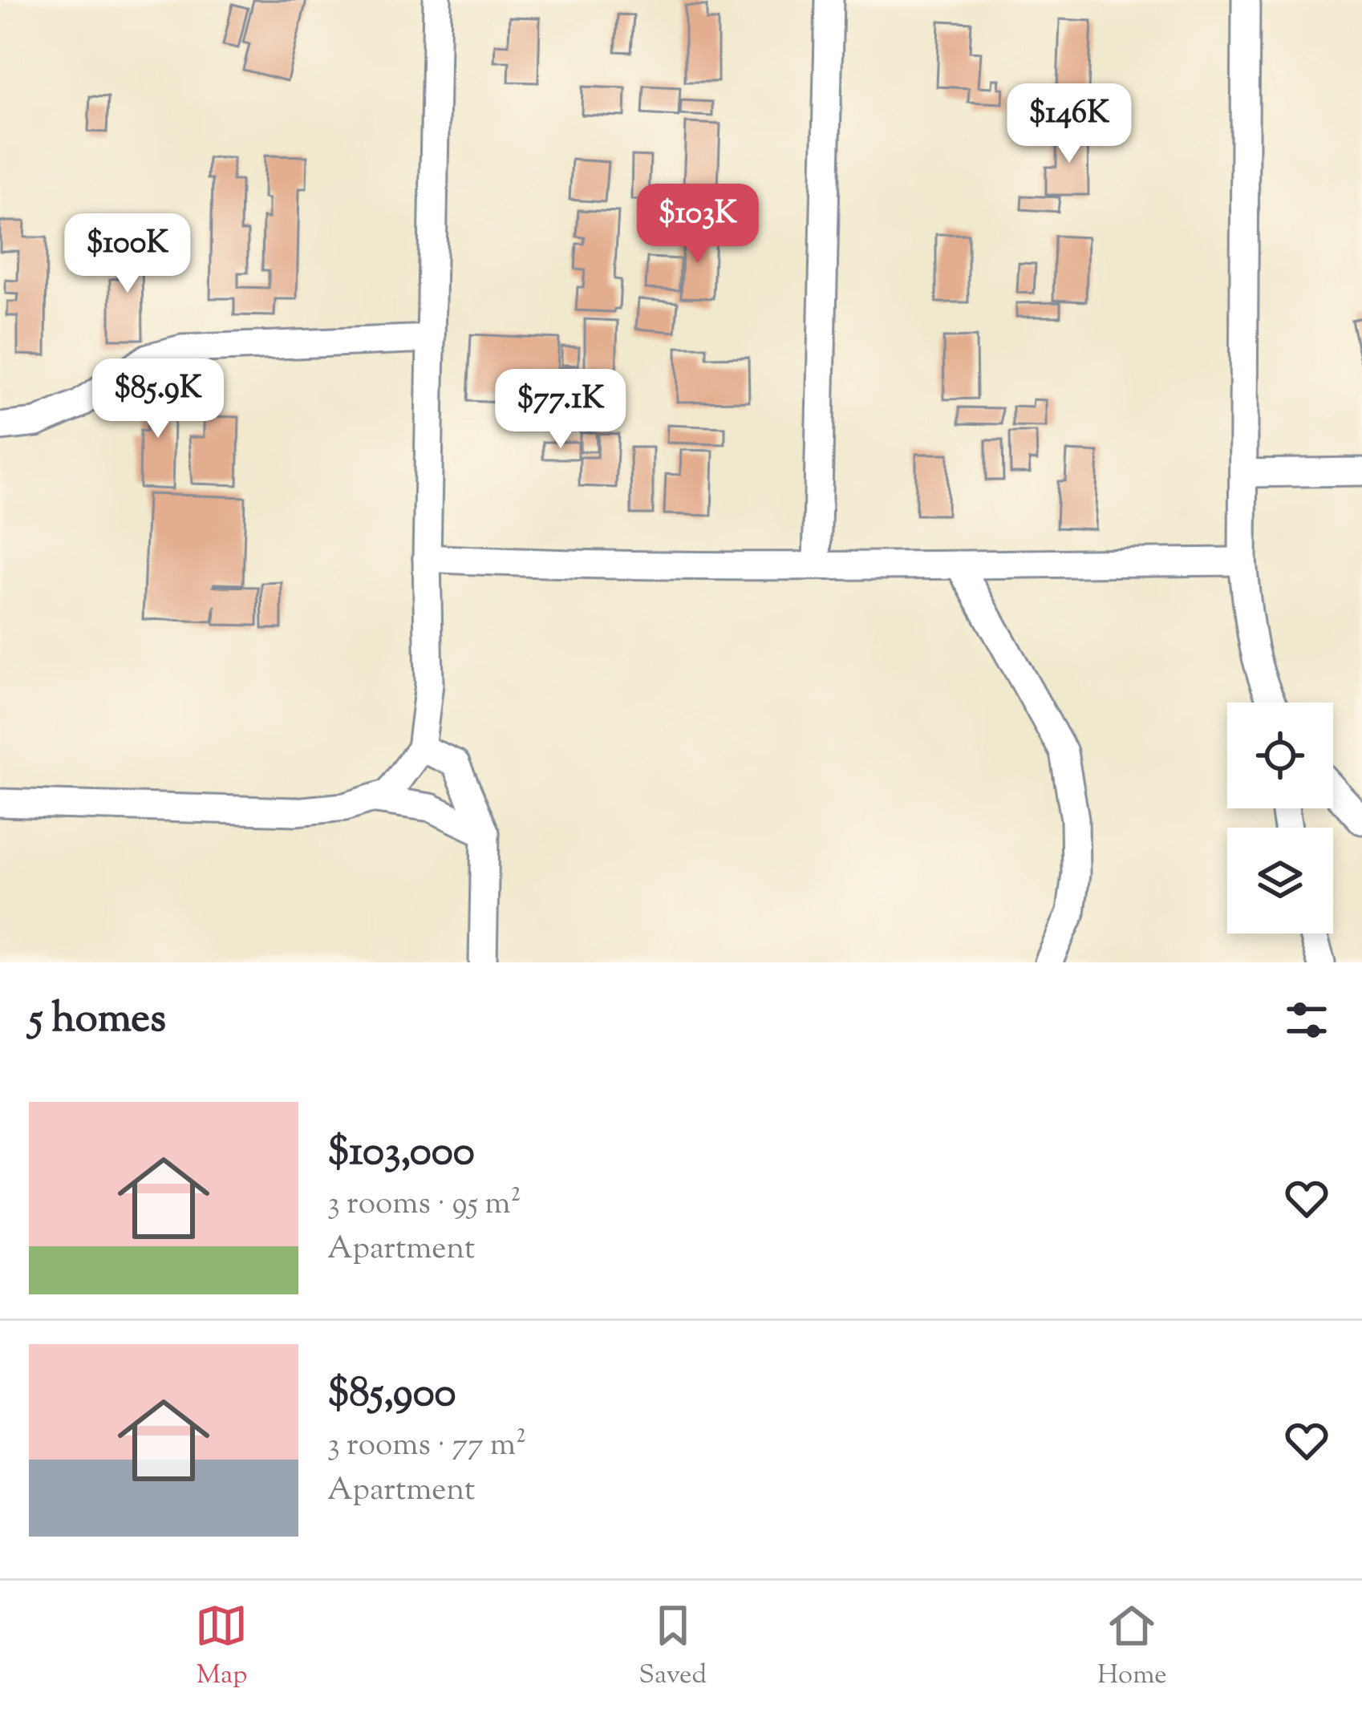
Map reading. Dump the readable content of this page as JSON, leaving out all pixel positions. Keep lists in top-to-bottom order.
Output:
{
  "page": {
    "price": [
      "$146K",
      "$103K",
      "$100K",
      "$85.9K",
      "$77.1K"
    ],
    "heading": "5 homes",
    "list": [
      {
        "name": "$103,000",
        "note": "3 rooms · 95 m² · Apartment"
      },
      {
        "name": "$85,900",
        "note": "3 rooms · 77 m² · Apartment"
      }
    ],
    "tabs": ["Map", "Saved", "Home"]
  }
}
